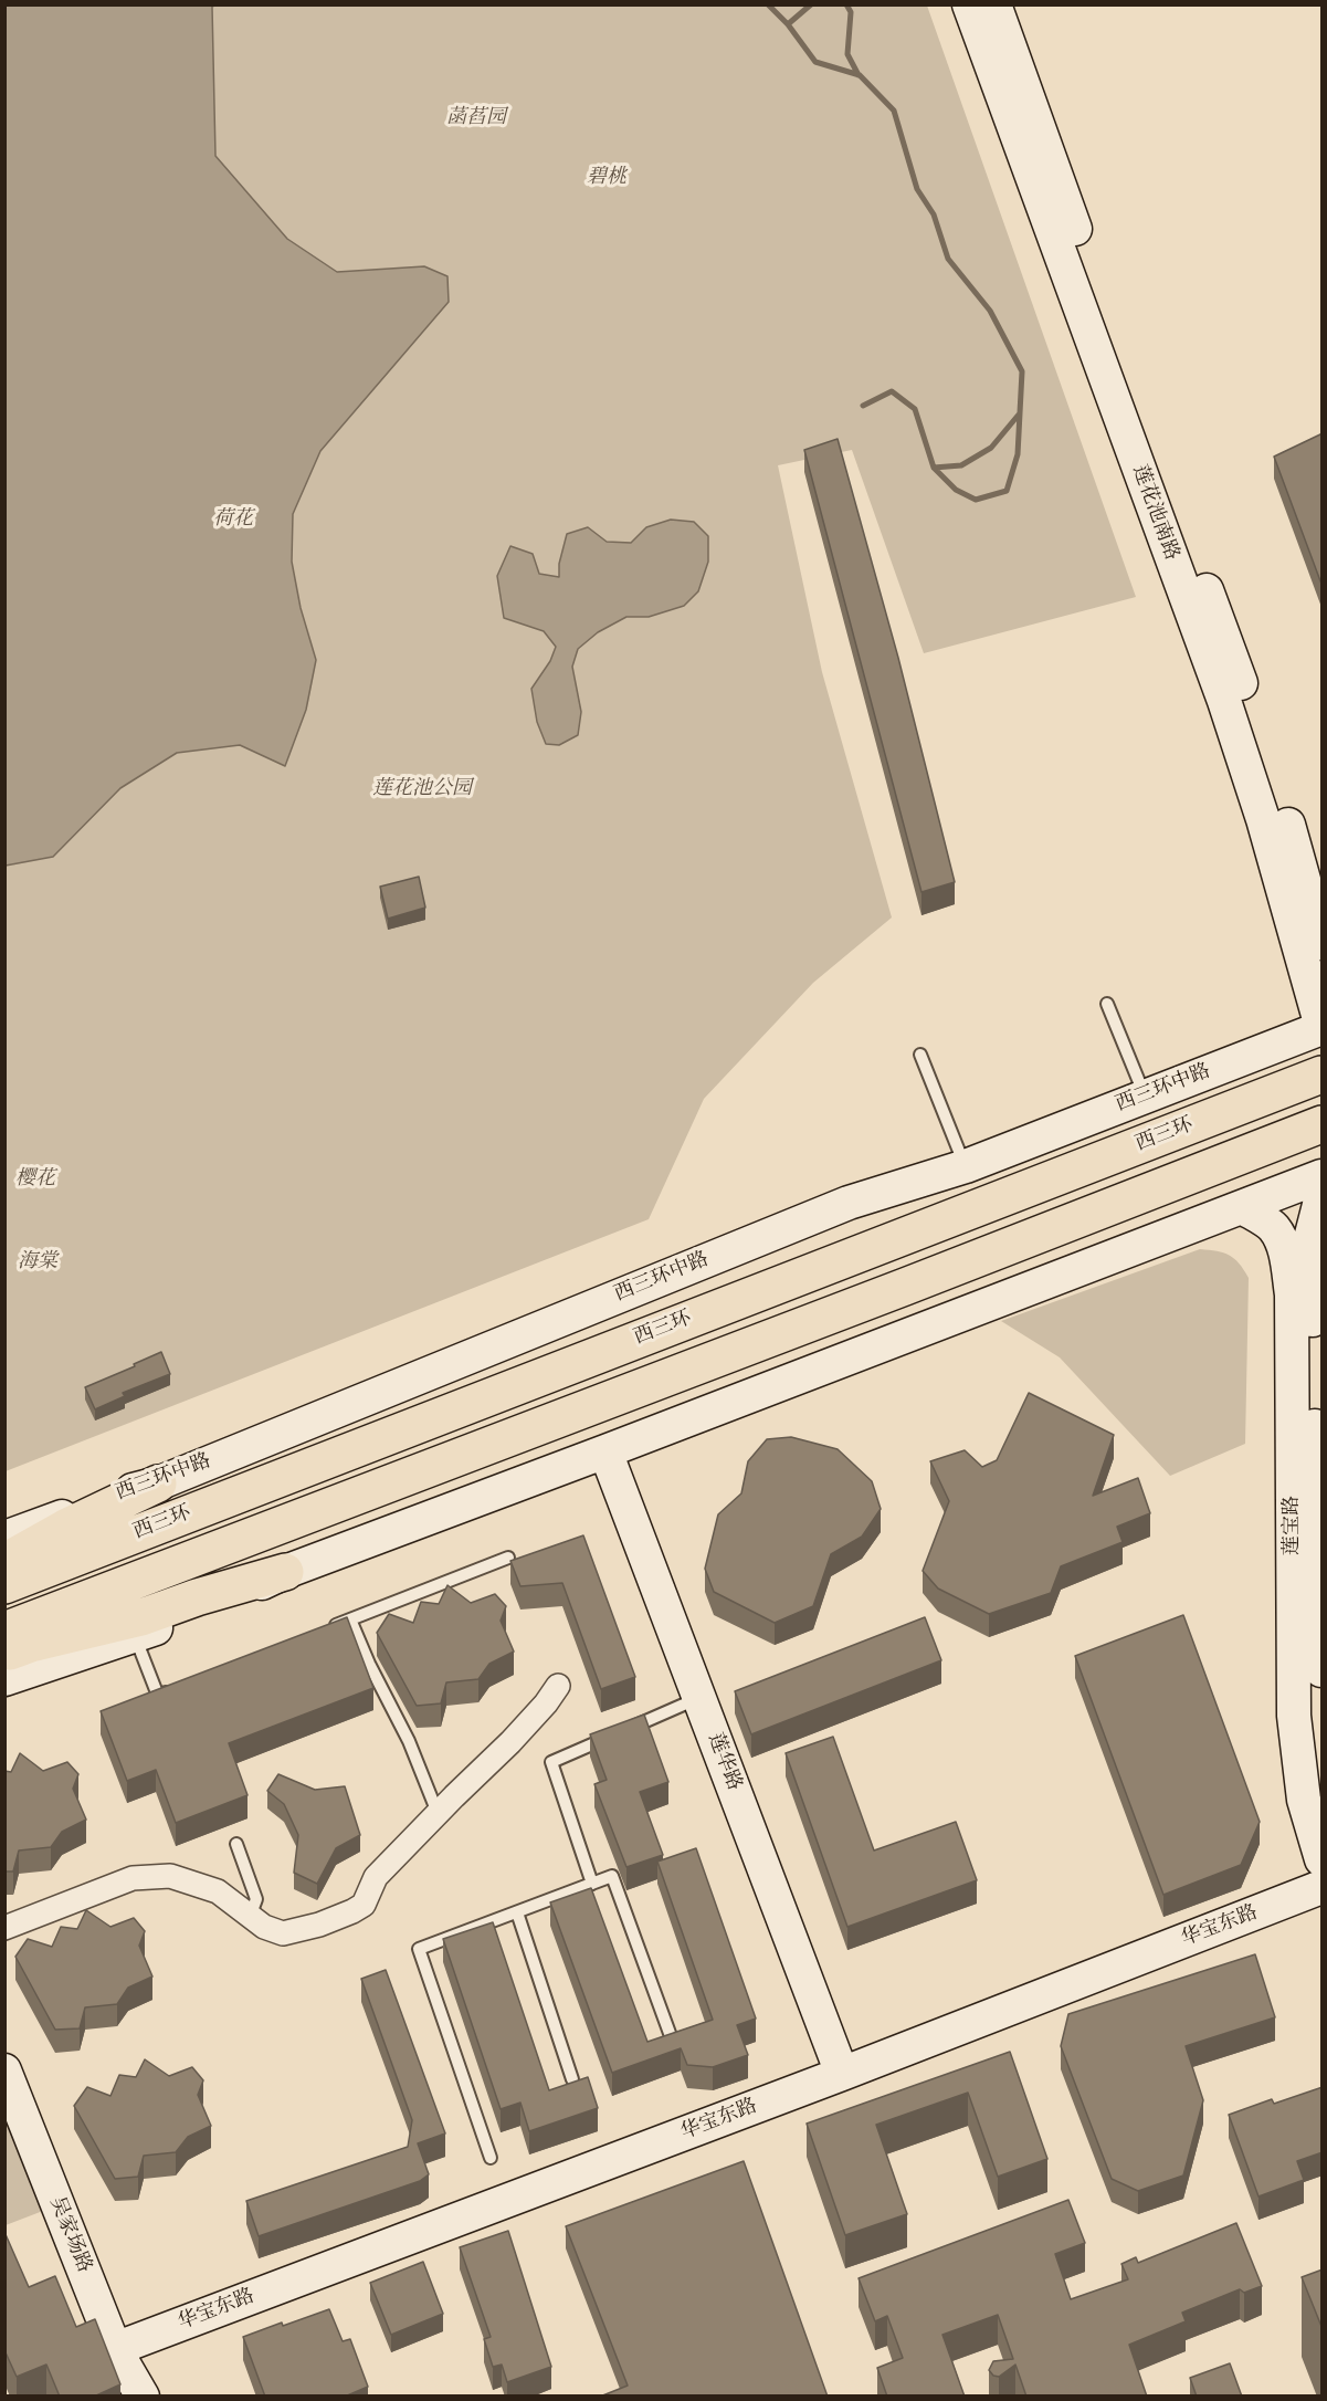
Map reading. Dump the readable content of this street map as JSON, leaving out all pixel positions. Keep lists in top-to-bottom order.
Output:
{
  "streets": {
    "highway": ["西三环"],
    "street": [
      "莲花池南路",
      "西三环中路",
      "莲宝路",
      "莲华路",
      "华宝东路",
      "吴家场路"
    ]
  },
  "crossings": [
    ["莲花池南路", "西三环中路"],
    ["莲华路", "华宝东路"],
    ["华宝东路", "吴家场路"]
  ],
  "parks": [
    "菡萏园",
    "碧桃",
    "荷花",
    "莲花池公园",
    "樱花",
    "海棠"
  ]
}
